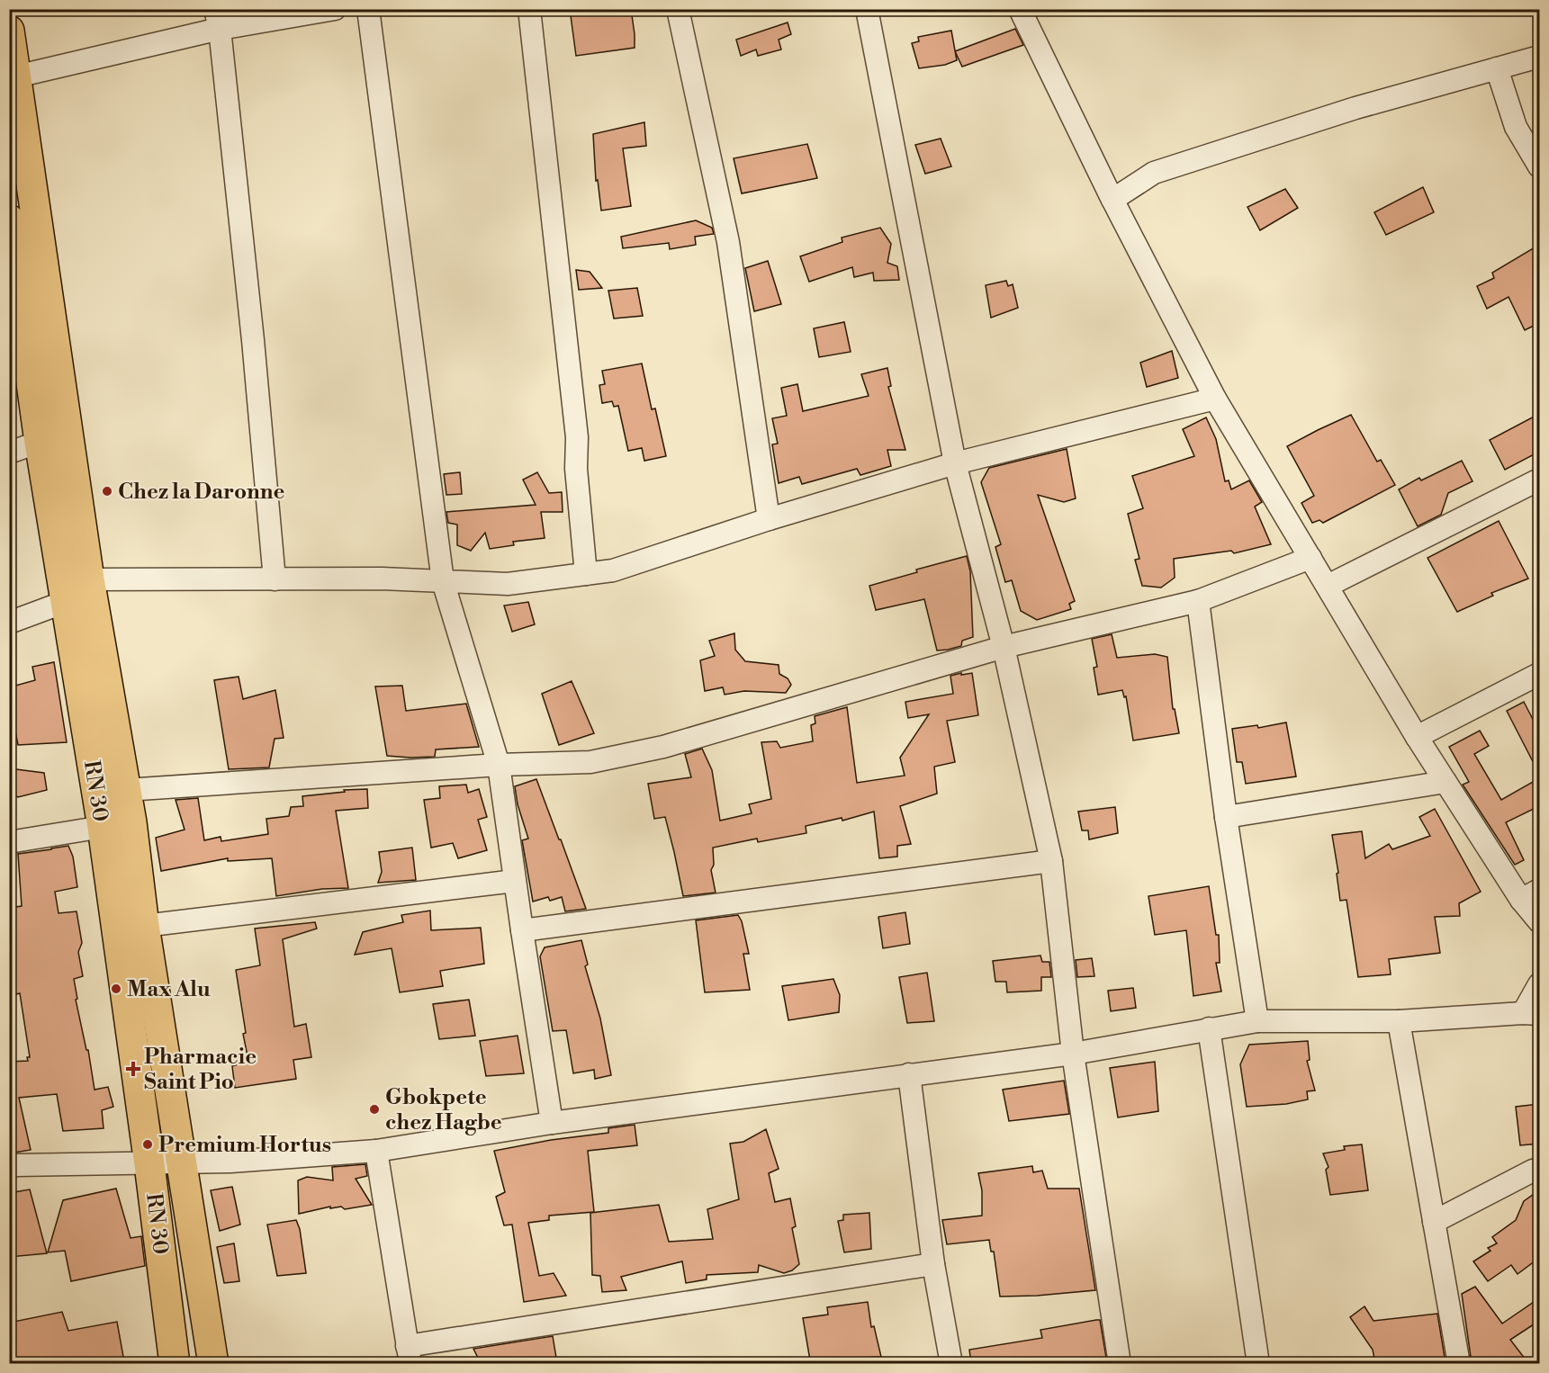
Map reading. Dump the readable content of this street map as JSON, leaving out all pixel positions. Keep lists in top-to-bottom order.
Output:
{
  "streets": {
    "main road": ["RN 30"]
  },
  "places": {
    "other": [
      "Chez la Daronne",
      "Max Alu",
      "Gbokpete chez Hagbe",
      "Premium Hortus"
    ],
    "health": ["Pharmacie Saint Pio"]
  }
}
